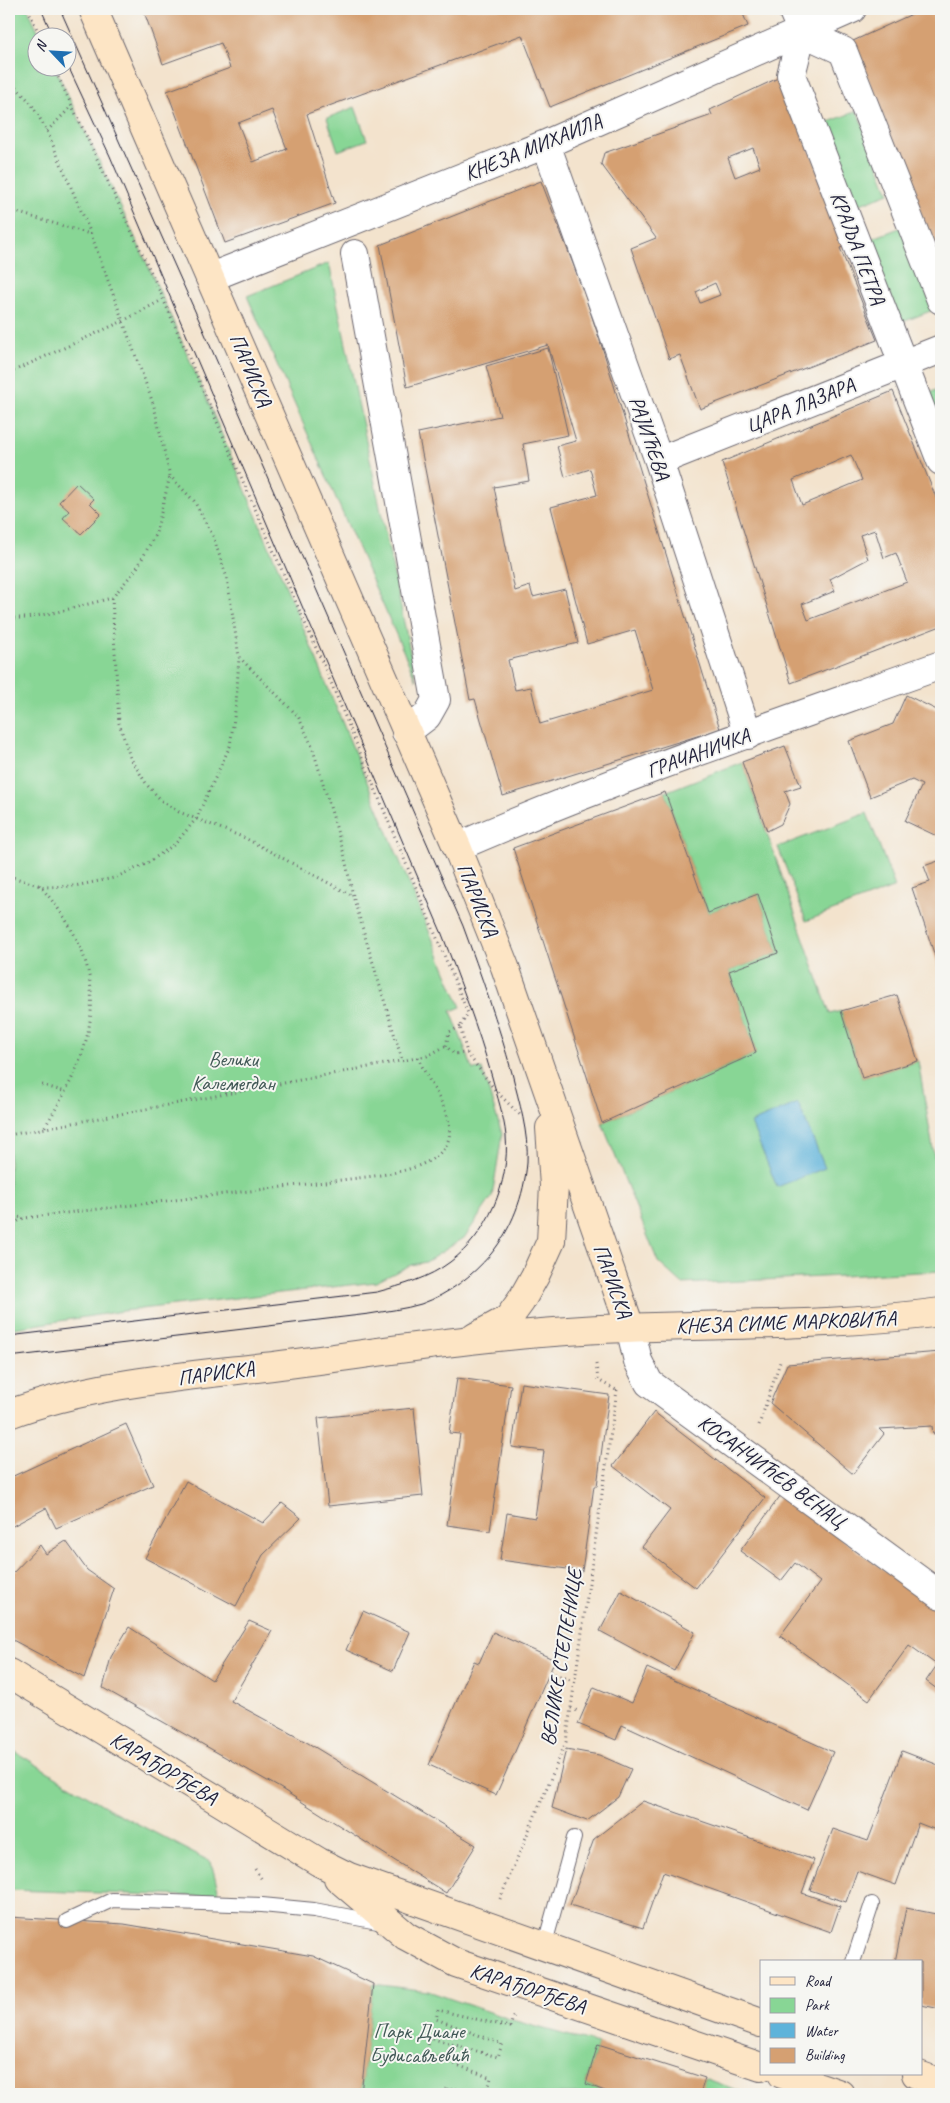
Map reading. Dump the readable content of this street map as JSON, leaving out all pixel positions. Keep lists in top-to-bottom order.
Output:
{
  "streets": {
    "street": [
      "КНЕЗА МИХАИЛА",
      "КРАЉА ПЕТРА",
      "ПАРИСКА",
      "ЦАРА ЛАЗАРА",
      "РАЈИЋЕВА",
      "ГРАЧАНИЧКА",
      "КНЕЗА СИМЕ МАРКОВИЋА",
      "КОСАНЧИЋЕВ ВЕНАЦ",
      "КАРАЂОРЂЕВА"
    ],
    "path": ["ВЕЛИКЕ СТЕПЕНИЦЕ"]
  },
  "crossings": [
    ["КНЕЗА МИХАИЛА", "КРАЉА ПЕТРА"],
    ["КНЕЗА МИХАИЛА", "ПАРИСКА"],
    ["КНЕЗА МИХАИЛА", "РАЈИЋЕВА"],
    ["КРАЉА ПЕТРА", "ЦАРА ЛАЗАРА"],
    ["ПАРИСКА", "ГРАЧАНИЧКА"],
    ["ПАРИСКА", "КНЕЗА СИМЕ МАРКОВИЋА"],
    ["ПАРИСКА", "КОСАНЧИЋЕВ ВЕНАЦ"],
    ["ЦАРА ЛАЗАРА", "РАЈИЋЕВА"],
    ["РАЈИЋЕВА", "ГРАЧАНИЧКА"],
    ["КНЕЗА СИМЕ МАРКОВИЋА", "КОСАНЧИЋЕВ ВЕНАЦ"]
  ],
  "parks": ["Велики Калемегдан", "Парк Диане Будисављевић"],
  "legend": [
    "Road",
    "Park",
    "Water",
    "Building"
  ],
  "north": "top left"
}
